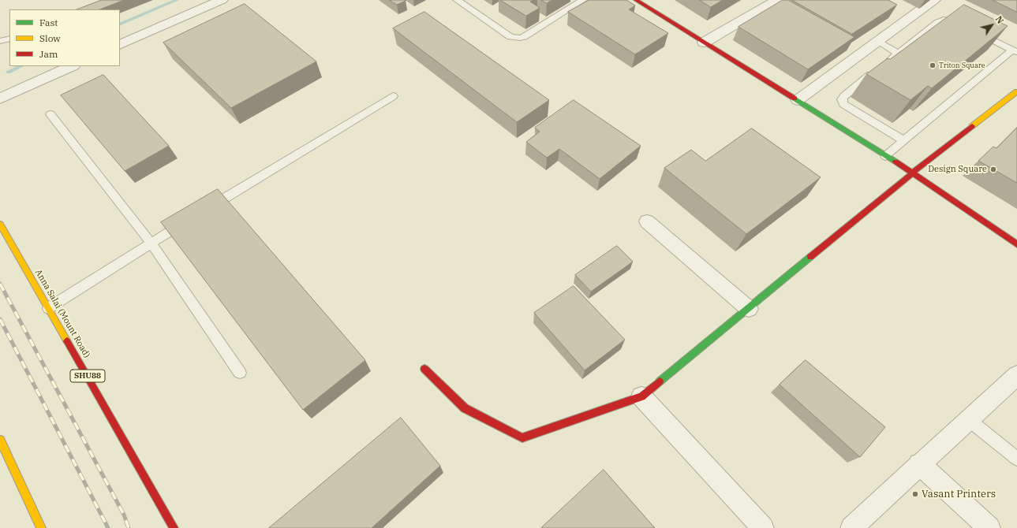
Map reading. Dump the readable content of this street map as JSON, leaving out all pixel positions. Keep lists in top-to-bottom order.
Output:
{
  "streets": {
    "street": ["Anna Salai (Mount Road)", "SHU88"]
  },
  "places": ["Triton Square", "Design Square", "Vasant Printers"],
  "legend": ["Fast", "Slow", "Jam"],
  "north": "top right"
}
